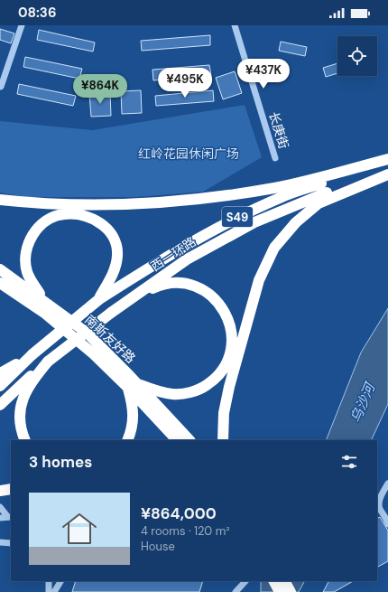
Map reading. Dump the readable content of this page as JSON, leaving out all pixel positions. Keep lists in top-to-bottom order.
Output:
{
  "streets": {
    "highway": ["S49", "西一环路", "南斯友好路"],
    "street": ["长庚街"]
  },
  "water": ["乌沙河"],
  "parks": ["红岭花园休闲广场"],
  "page": {
    "status": "08:36",
    "price": ["¥437K", "¥495K", "¥864K"],
    "heading": "3 homes",
    "list": [
      {
        "name": "¥864,000",
        "note": "4 rooms · 120 m² · House"
      }
    ]
  }
}
